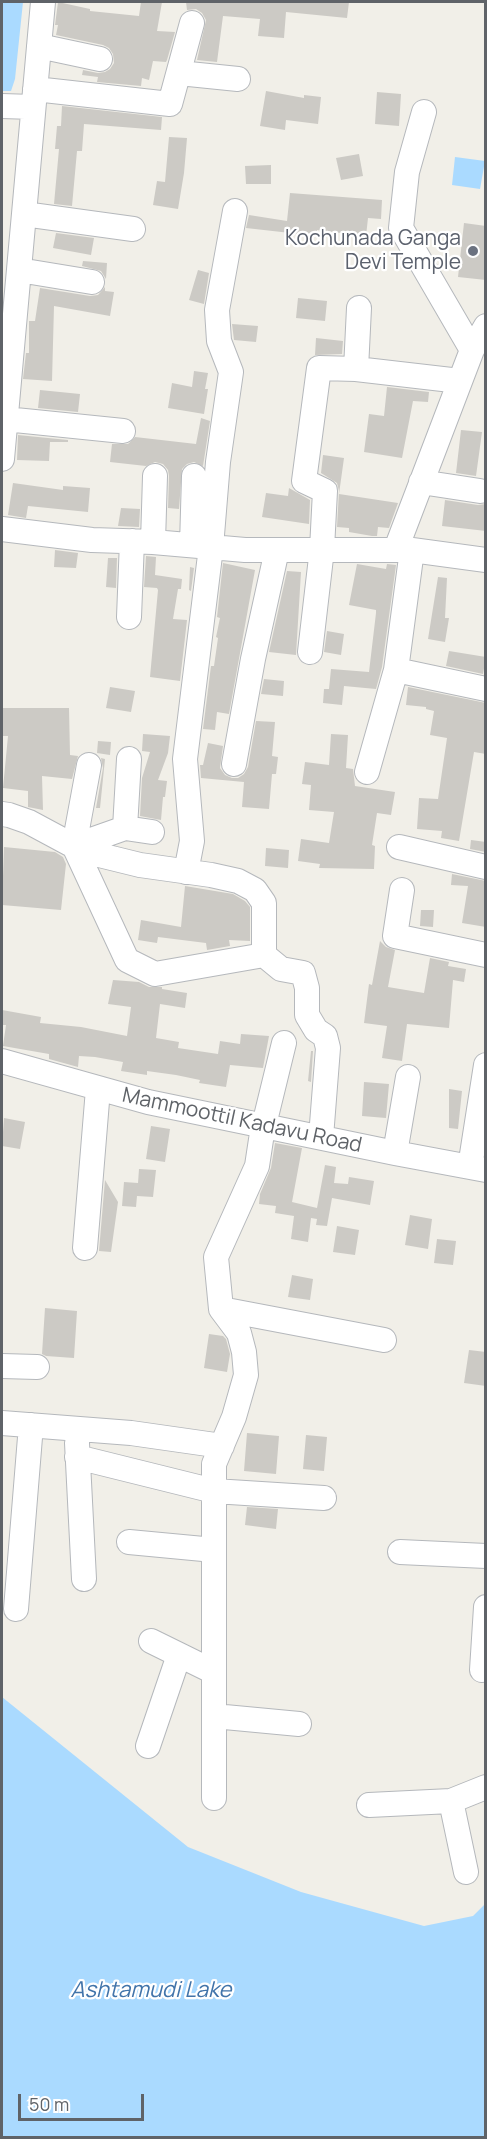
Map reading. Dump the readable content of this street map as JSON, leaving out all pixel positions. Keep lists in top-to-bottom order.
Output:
{
  "streets": {
    "street": ["Mammoottil Kadavu Road"]
  },
  "water": ["Ashtamudi Lake"],
  "places": ["Kochunada Ganga Devi Temple"],
  "scale_bar": "50 m"
}
